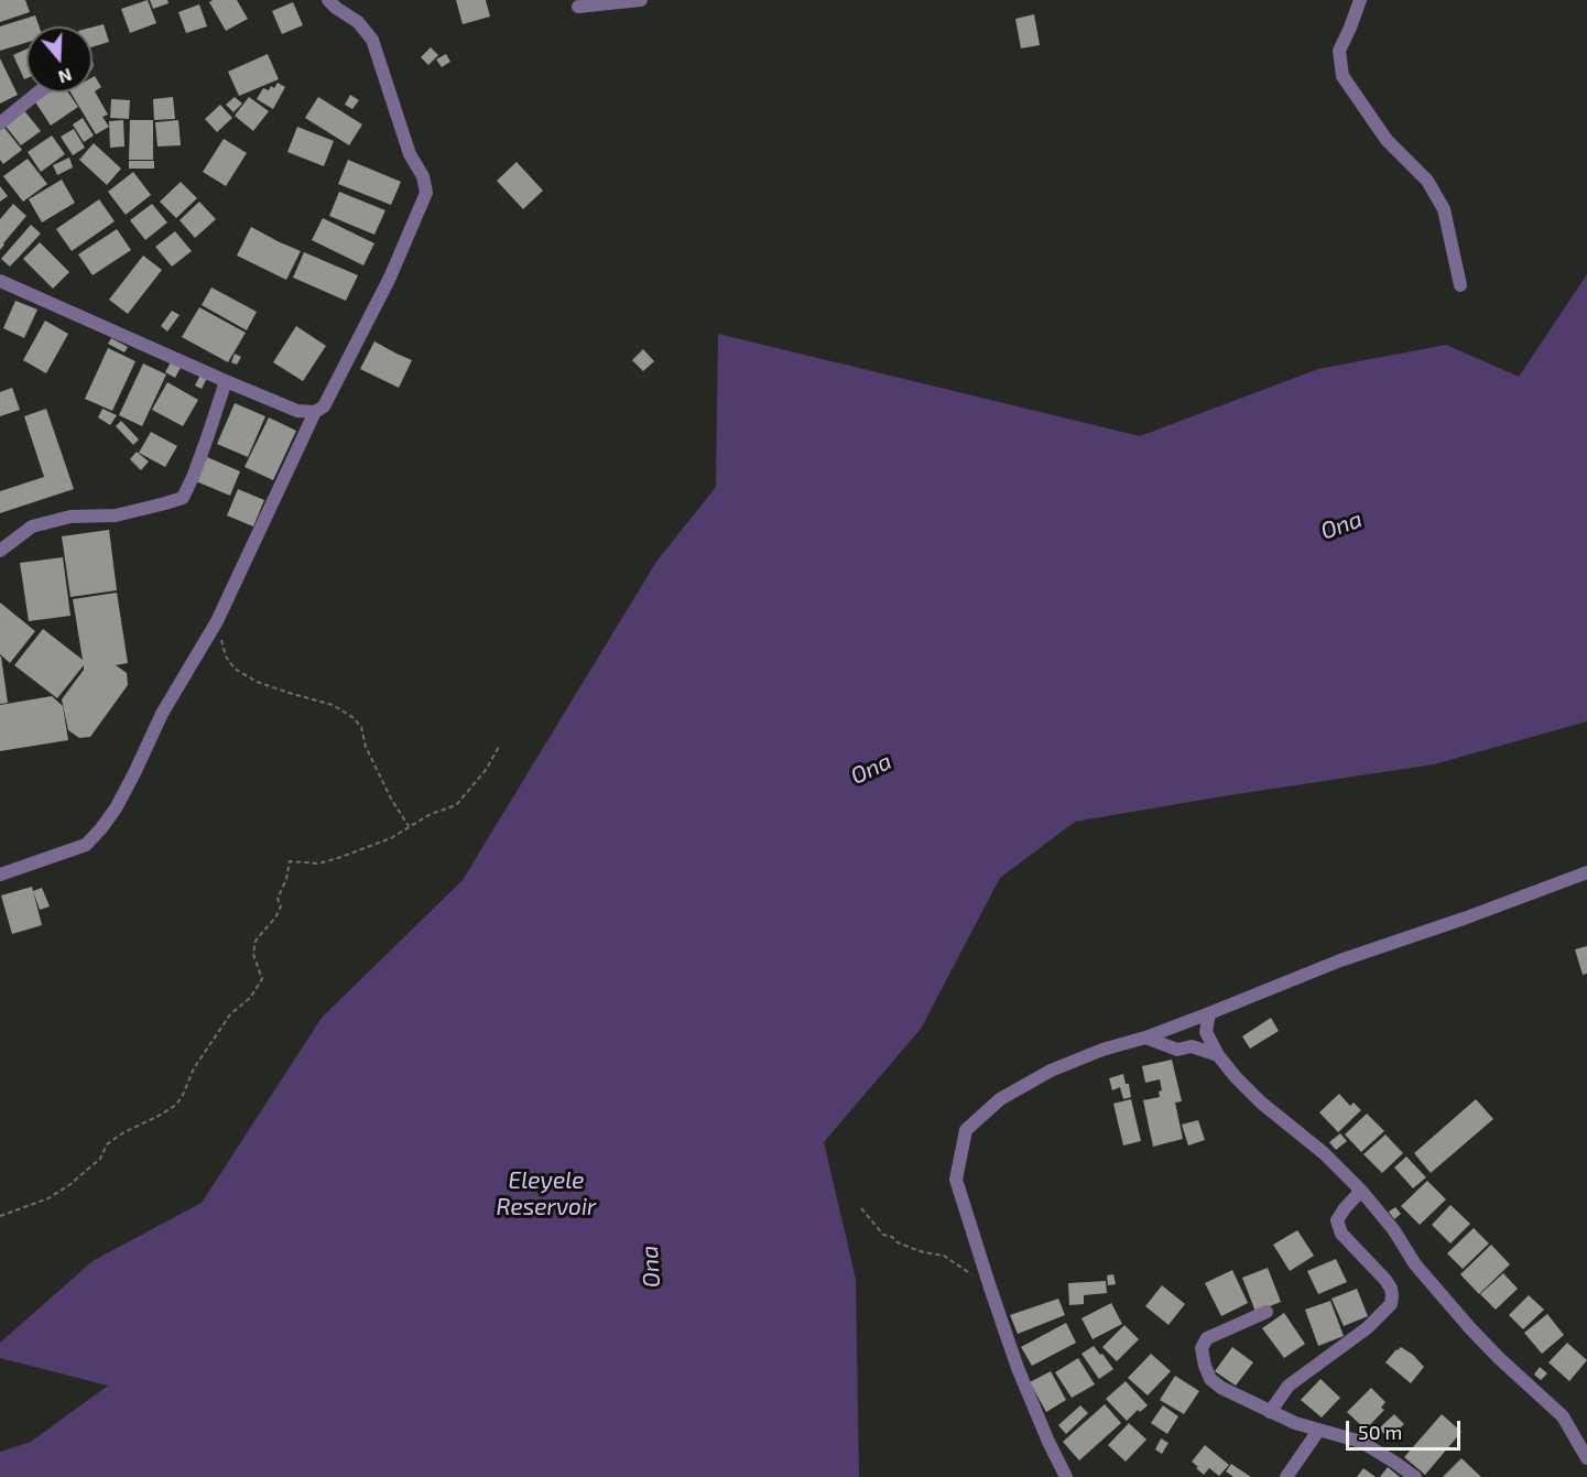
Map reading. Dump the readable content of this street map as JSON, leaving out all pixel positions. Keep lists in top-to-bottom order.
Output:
{
  "water": ["Ona", "Eleyele Reservoir"],
  "scale_bar": "50 m",
  "north": "bottom"
}
